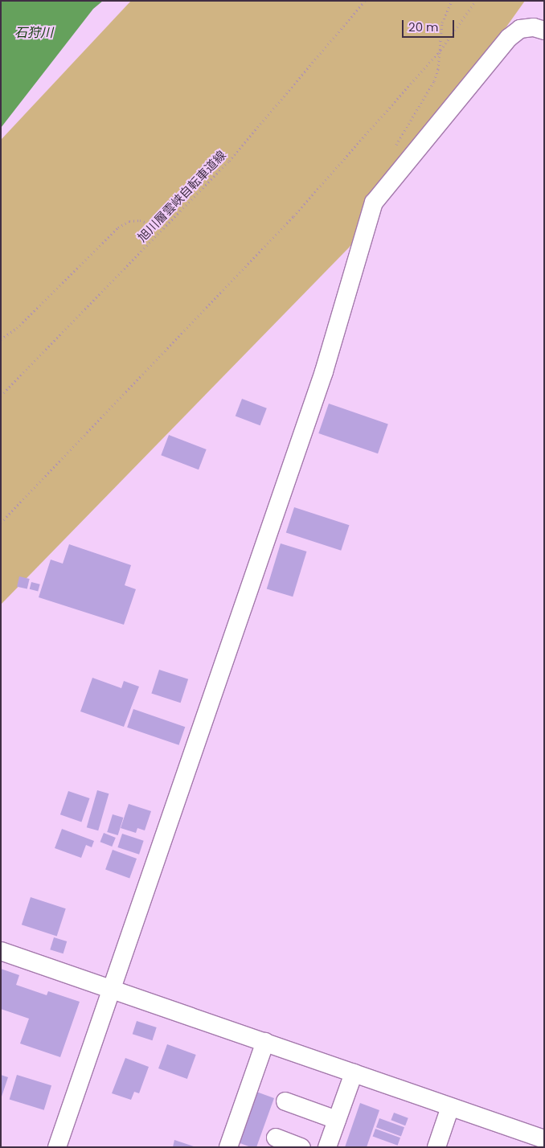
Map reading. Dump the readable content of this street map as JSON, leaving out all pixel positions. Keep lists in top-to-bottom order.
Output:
{
  "streets": {
    "path": ["旭川層雲峡自転車道線"]
  },
  "water": ["石狩川"],
  "scale_bar": "20 m"
}
